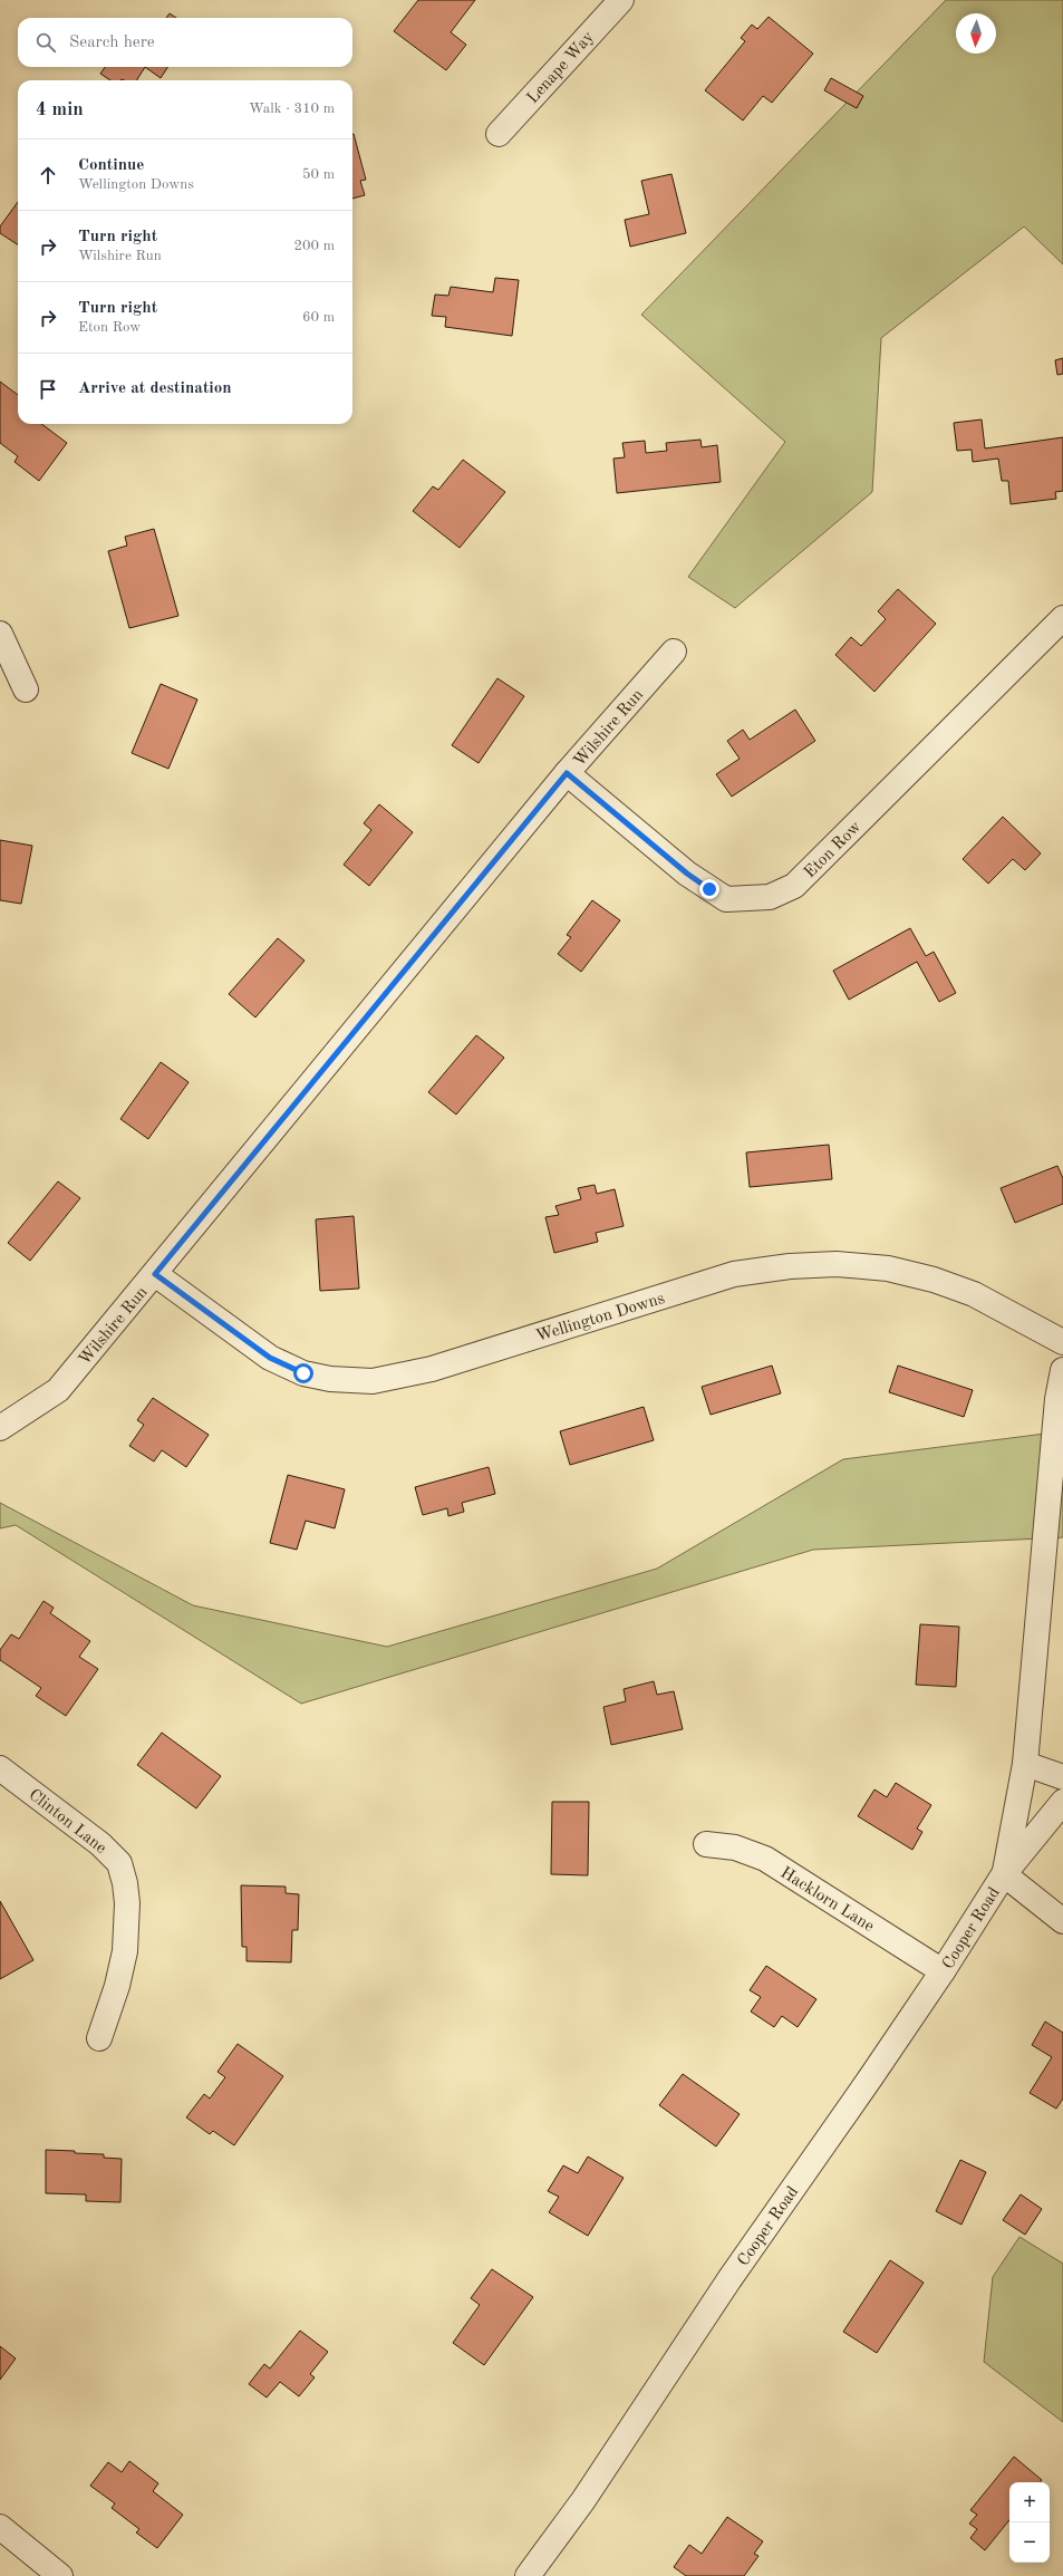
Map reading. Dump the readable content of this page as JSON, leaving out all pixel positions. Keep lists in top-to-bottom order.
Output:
{
  "streets": {
    "street": [
      "Lenape Way",
      "Wilshire Run",
      "Eton Row",
      "Wellington Downs",
      "Clinton Lane",
      "Hacklorn Lane",
      "Cooper Road"
    ]
  },
  "crossings": [
    ["Wilshire Run", "Eton Row"],
    ["Wilshire Run", "Wellington Downs"],
    ["Hacklorn Lane", "Cooper Road"]
  ],
  "north": "bottom",
  "page": {
    "search": "Search here",
    "heading": ["4 min", "Walk · 310 m"],
    "list": [
      ["Continue", "Wellington Downs", "50 m"],
      ["Turn right", "Wilshire Run", "200 m"],
      ["Turn right", "Eton Row", "60 m"],
      "Arrive at destination"
    ],
    "map_buttons": ["+", "−"]
  }
}
